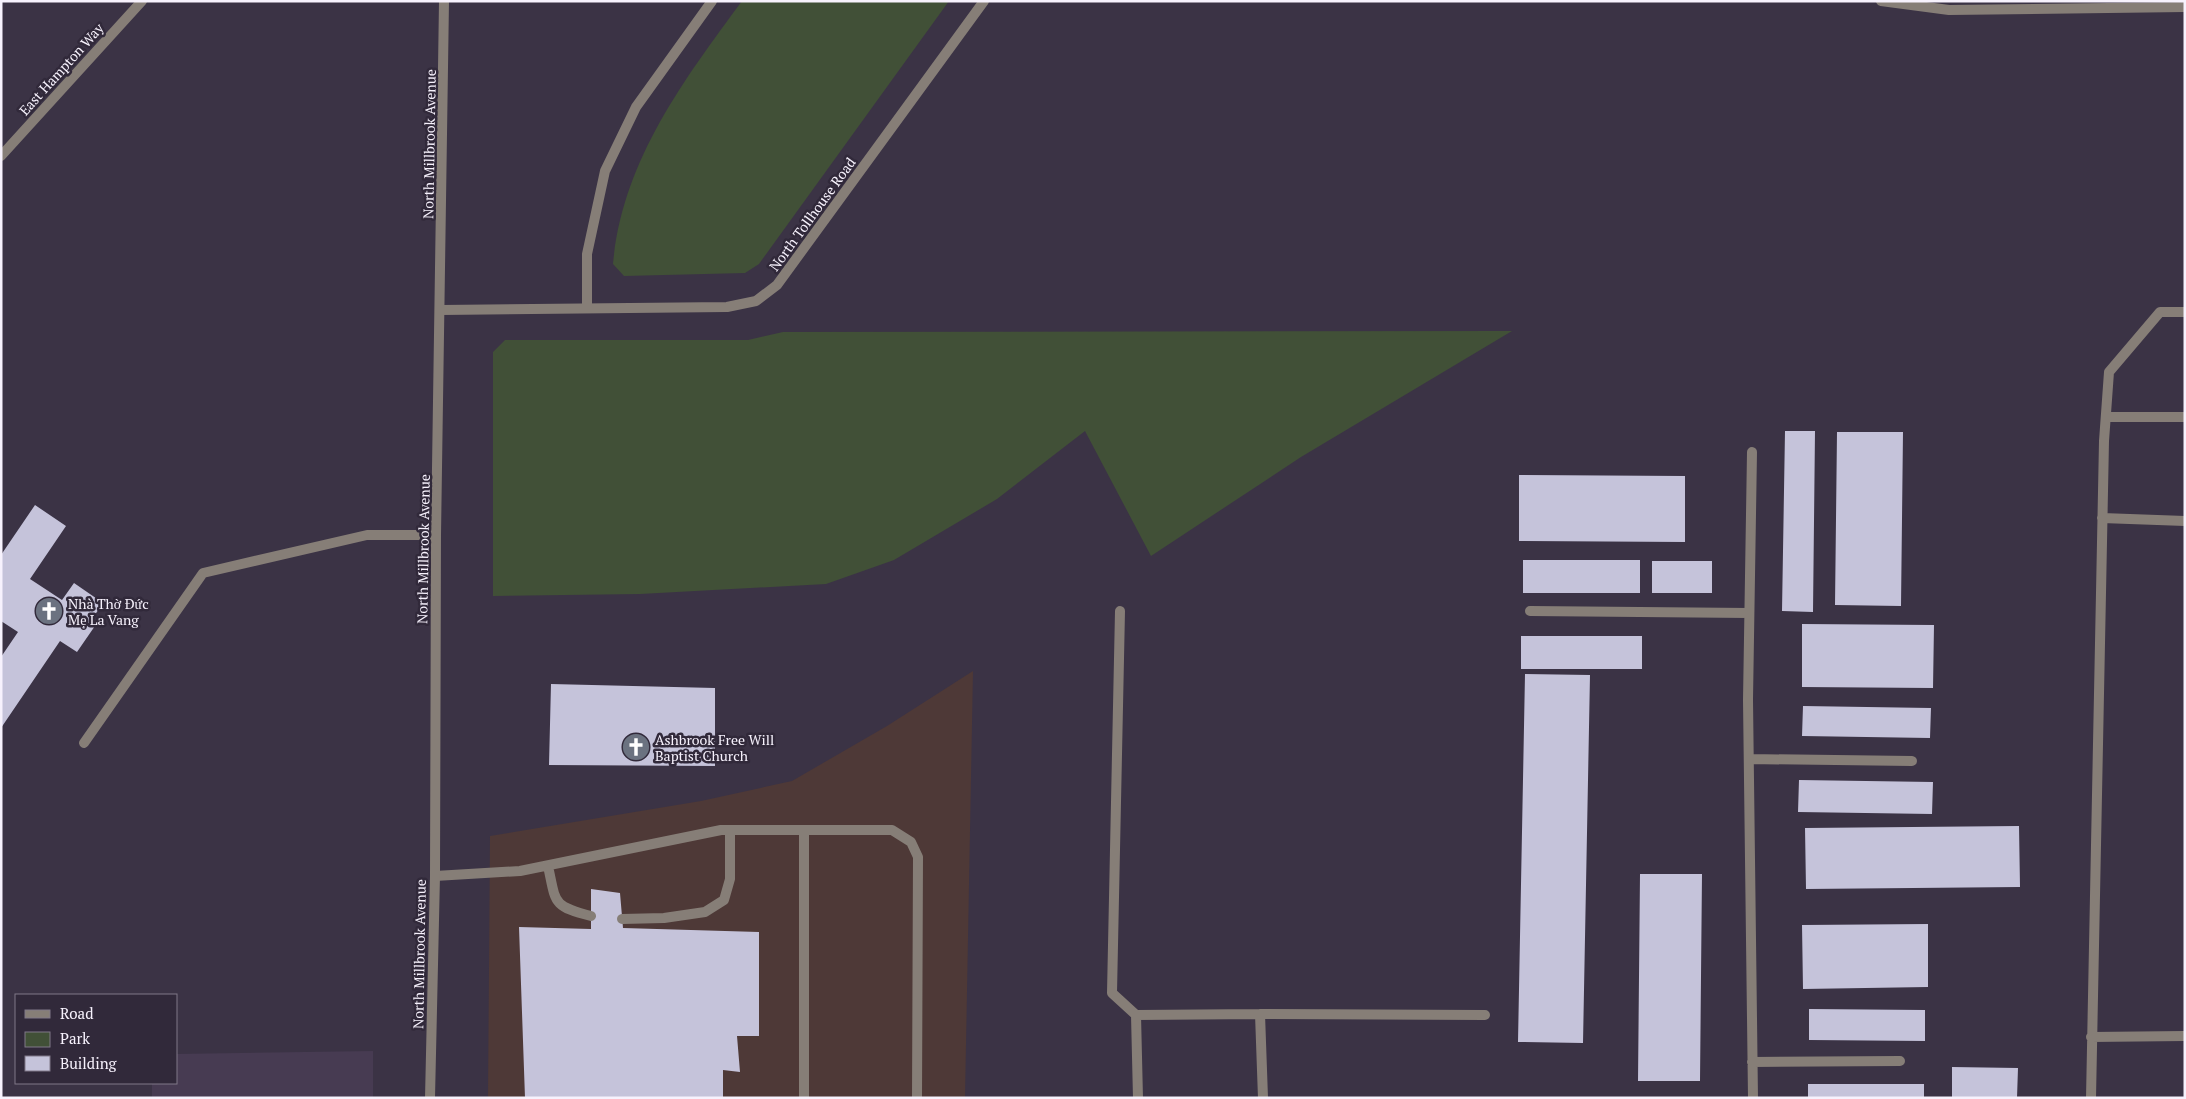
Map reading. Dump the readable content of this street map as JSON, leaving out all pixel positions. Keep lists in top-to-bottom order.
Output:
{
  "streets": {
    "street": ["East Hampton Way", "North Millbrook Avenue", "North Tollhouse Road"]
  },
  "crossings": [
    ["North Millbrook Avenue", "North Tollhouse Road"]
  ],
  "places": {
    "church": ["Nhà Thờ Đức Mẹ La Vang", "Ashbrook Free Will Baptist Church"]
  },
  "legend": ["Road", "Park", "Building"]
}
